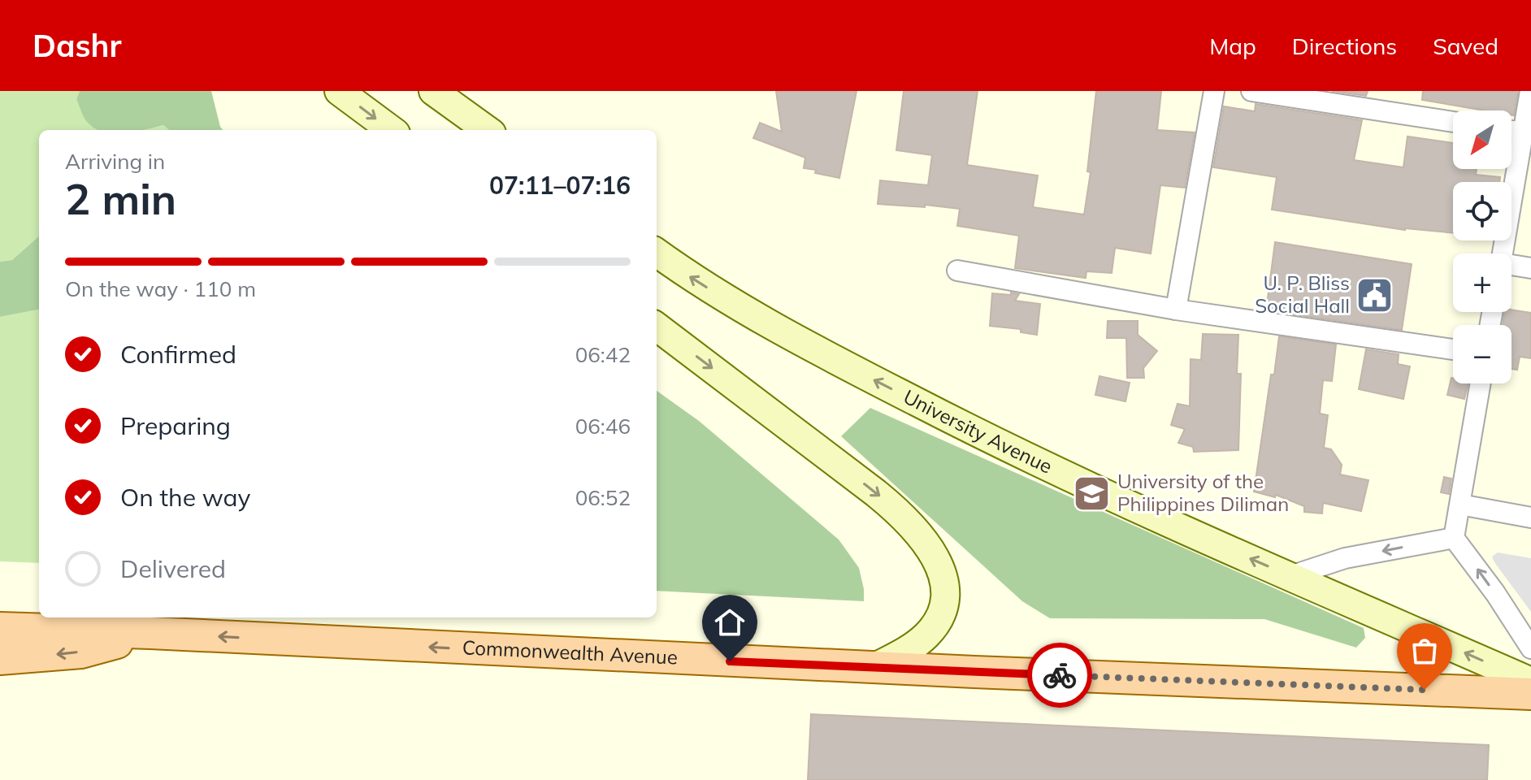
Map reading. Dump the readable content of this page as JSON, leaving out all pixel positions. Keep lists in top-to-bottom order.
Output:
{
  "streets": {
    "main road": ["University Avenue", "Commonwealth Avenue"]
  },
  "one_way": ["University Avenue", "Commonwealth Avenue"],
  "places": {
    "public building": ["U. P. Bliss Social Hall"],
    "school or university": ["University of the Philippines Diliman"]
  },
  "north": "bottom left",
  "page": {
    "header": "Dashr",
    "nav": ["Map", "Directions", "Saved"],
    "map_buttons": ["+", "−"],
    "heading": ["2 min", "Arriving in", "07:11–07:16"],
    "bar": "On the way · 110 m",
    "list": [
      ["Confirmed", "06:42"],
      ["Preparing", "06:46"],
      ["On the way", "06:52"],
      "Delivered"
    ]
  }
}
